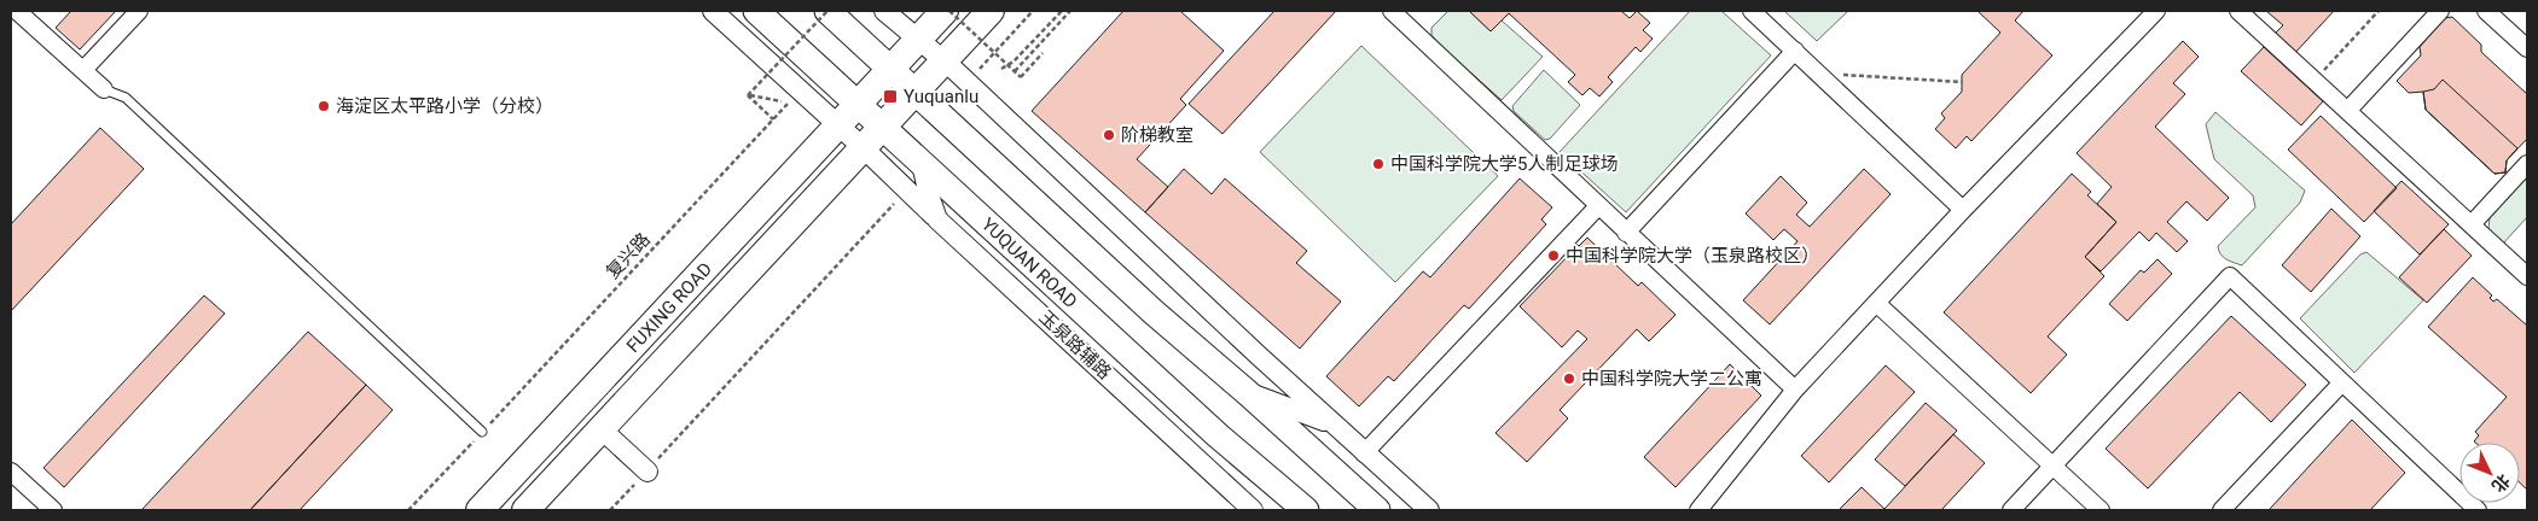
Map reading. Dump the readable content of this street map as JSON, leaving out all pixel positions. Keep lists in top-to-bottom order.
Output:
{
  "streets": {
    "highway": ["FUXING ROAD"],
    "main road": ["YUQUAN ROAD"],
    "street": ["玉泉路辅路"],
    "path": ["复兴路"]
  },
  "crossings": [
    ["YUQUAN ROAD", "FUXING ROAD"],
    ["YUQUAN ROAD", "玉泉路辅路"]
  ],
  "places": {
    "transit": ["Yuquanlu"],
    "other": [
      "海淀区太平路小学（分校）",
      "阶梯教室",
      "中国科学院大学5人制足球场",
      "中国科学院大学（玉泉路校区）",
      "中国科学院大学二公寓"
    ]
  },
  "north": "bottom right"
}
